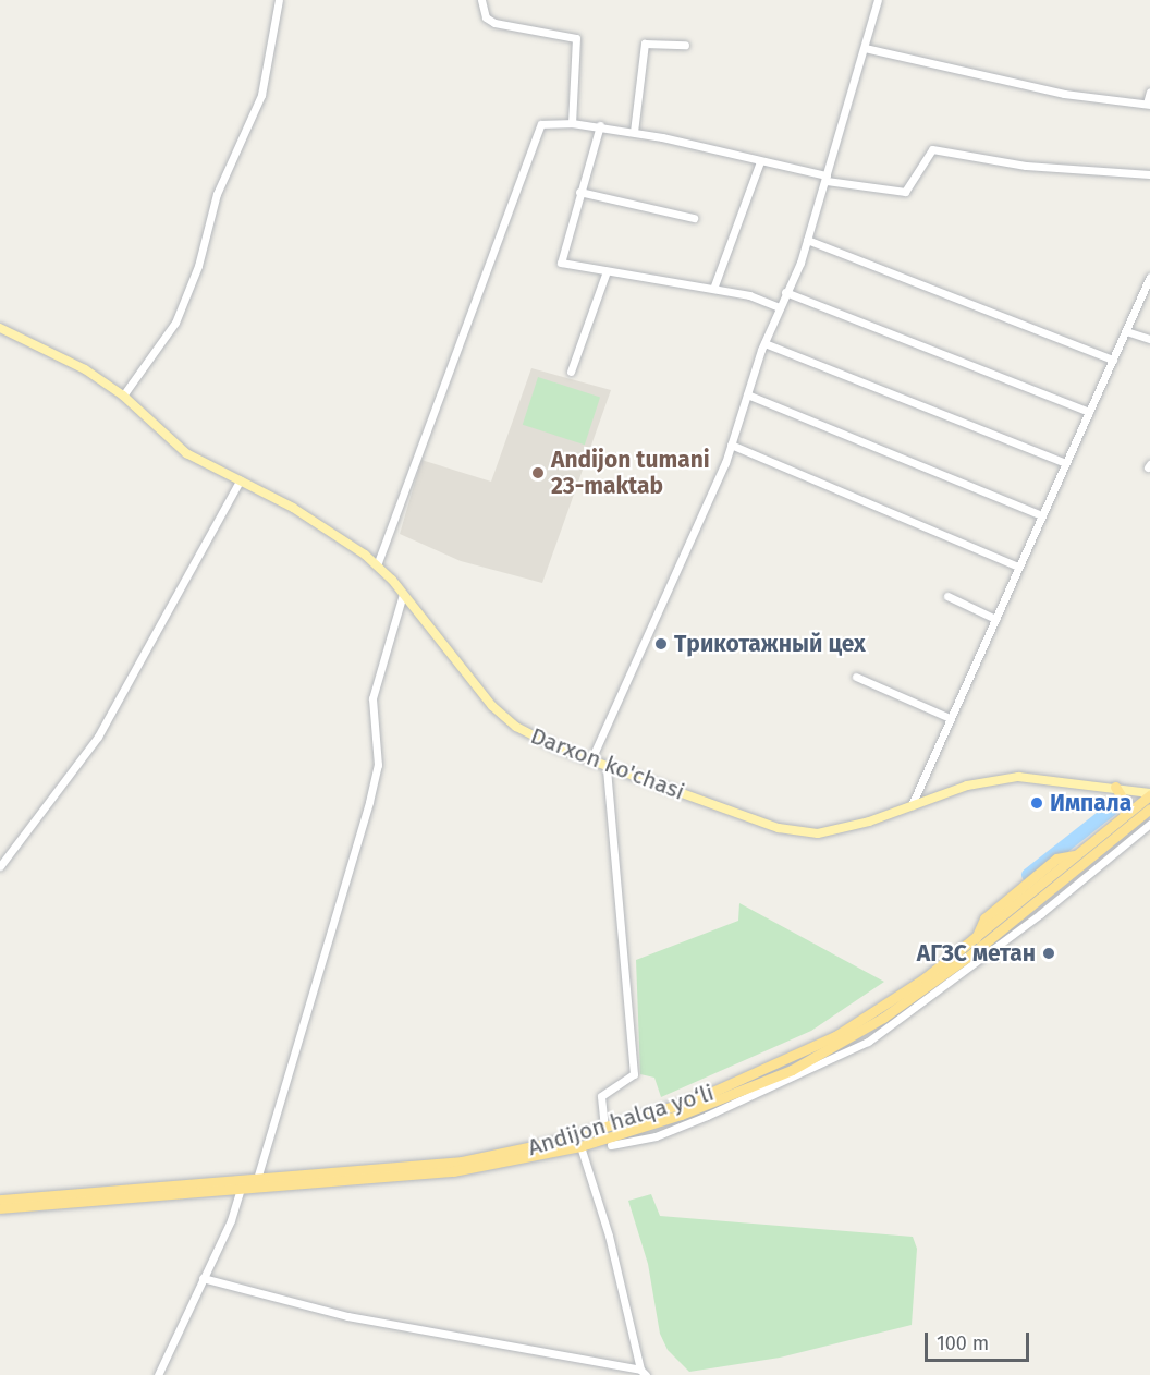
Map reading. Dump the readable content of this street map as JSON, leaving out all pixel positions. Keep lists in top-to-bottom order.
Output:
{
  "streets": {
    "highway": ["Andijon halqa yo‘li"],
    "main road": ["Darxon ko'chasi"]
  },
  "crossings": [
    ["Darxon ko'chasi", "Andijon halqa yo‘li"]
  ],
  "places": [
    "Andijon tumani 23-maktab",
    "Трикотажный цех",
    "Импала",
    "АГЗС метан"
  ],
  "scale_bar": "100 m"
}
